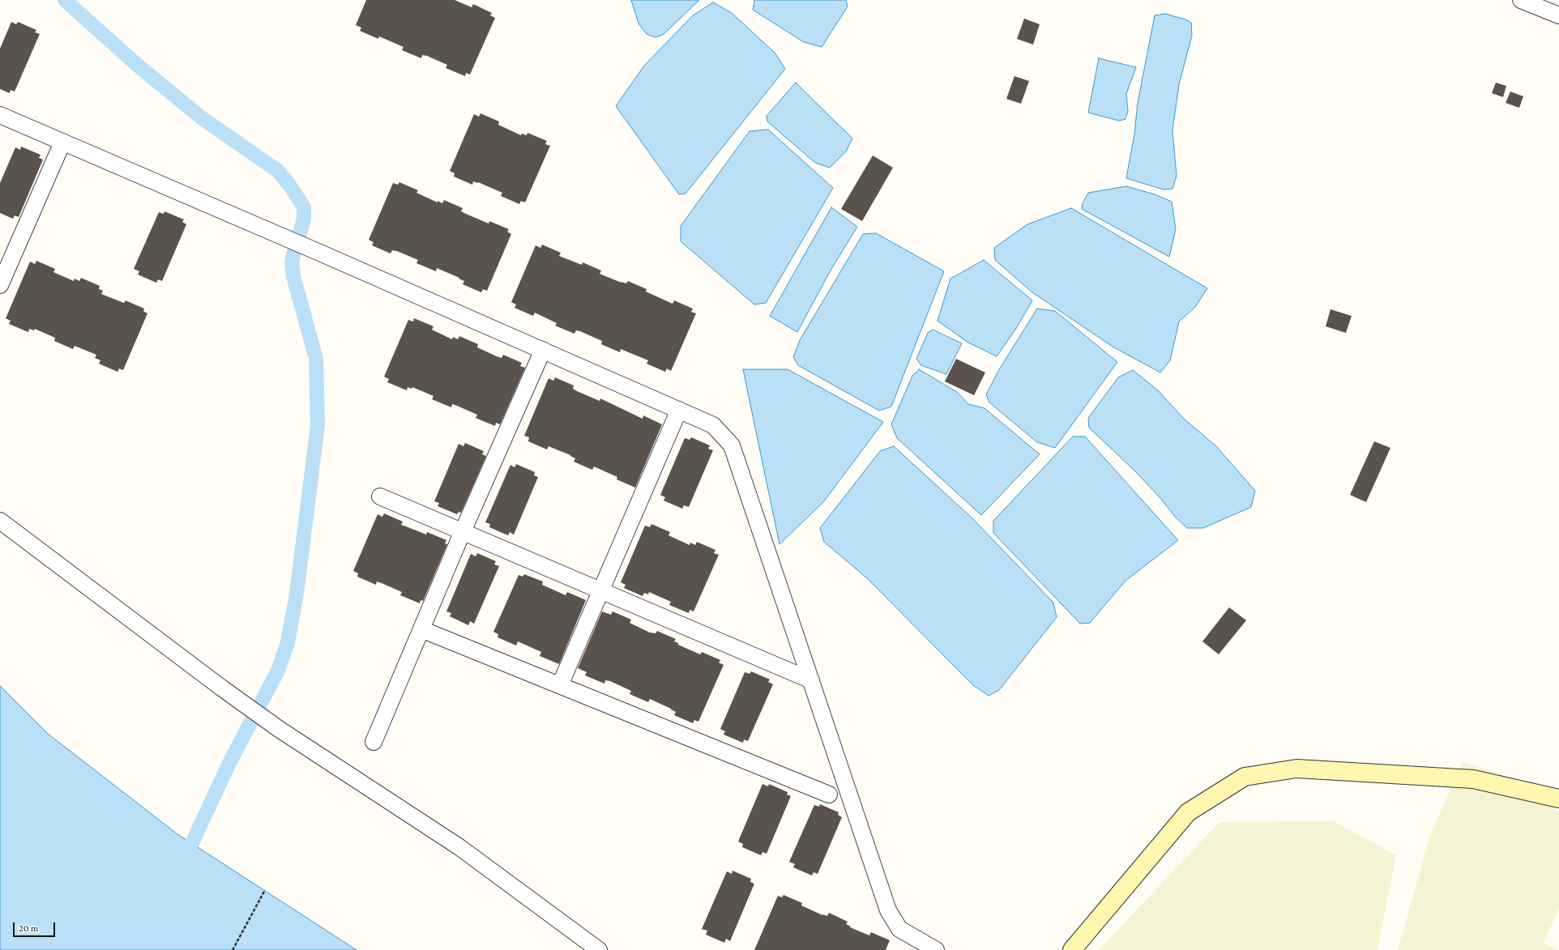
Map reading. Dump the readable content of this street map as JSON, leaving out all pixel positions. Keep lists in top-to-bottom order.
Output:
{
  "scale_bar": "20 m"
}
